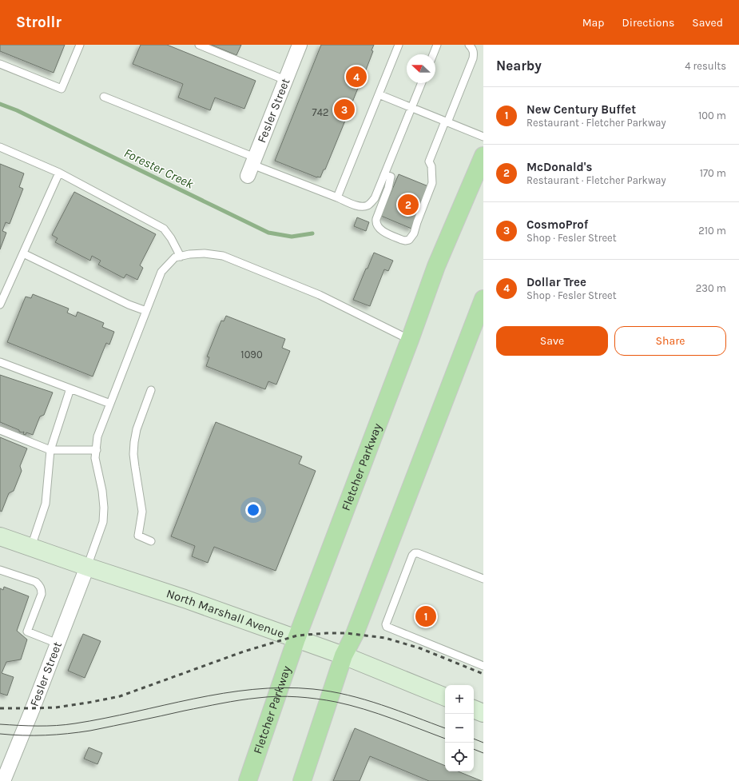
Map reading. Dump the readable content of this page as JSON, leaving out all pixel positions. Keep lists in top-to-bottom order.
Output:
{
  "streets": {
    "main road": ["Fletcher Parkway", "North Marshall Avenue"],
    "street": ["Fesler Street"]
  },
  "crossings": [
    ["Fesler Street", "North Marshall Avenue"],
    ["Fletcher Parkway", "North Marshall Avenue"]
  ],
  "water": ["Forester Creek"],
  "house_numbers": ["742", "1090"],
  "north": "left",
  "page": {
    "header": "Strollr",
    "nav": ["Map", "Directions", "Saved"],
    "heading": ["Nearby", "4 results"],
    "pins": [
      "4",
      "3",
      "2",
      "1"
    ],
    "list": [
      {
        "mark": "1",
        "name": "New Century Buffet",
        "note": "Restaurant · Fletcher Parkway",
        "value": "100 m"
      },
      {
        "mark": "2",
        "name": "McDonald's",
        "note": "Restaurant · Fletcher Parkway",
        "value": "170 m"
      },
      {
        "mark": "3",
        "name": "CosmoProf",
        "note": "Shop · Fesler Street",
        "value": "210 m"
      },
      {
        "mark": "4",
        "name": "Dollar Tree",
        "note": "Shop · Fesler Street",
        "value": "230 m"
      }
    ],
    "buttons": ["Save", "Share"],
    "map_buttons": ["+", "−"]
  }
}
